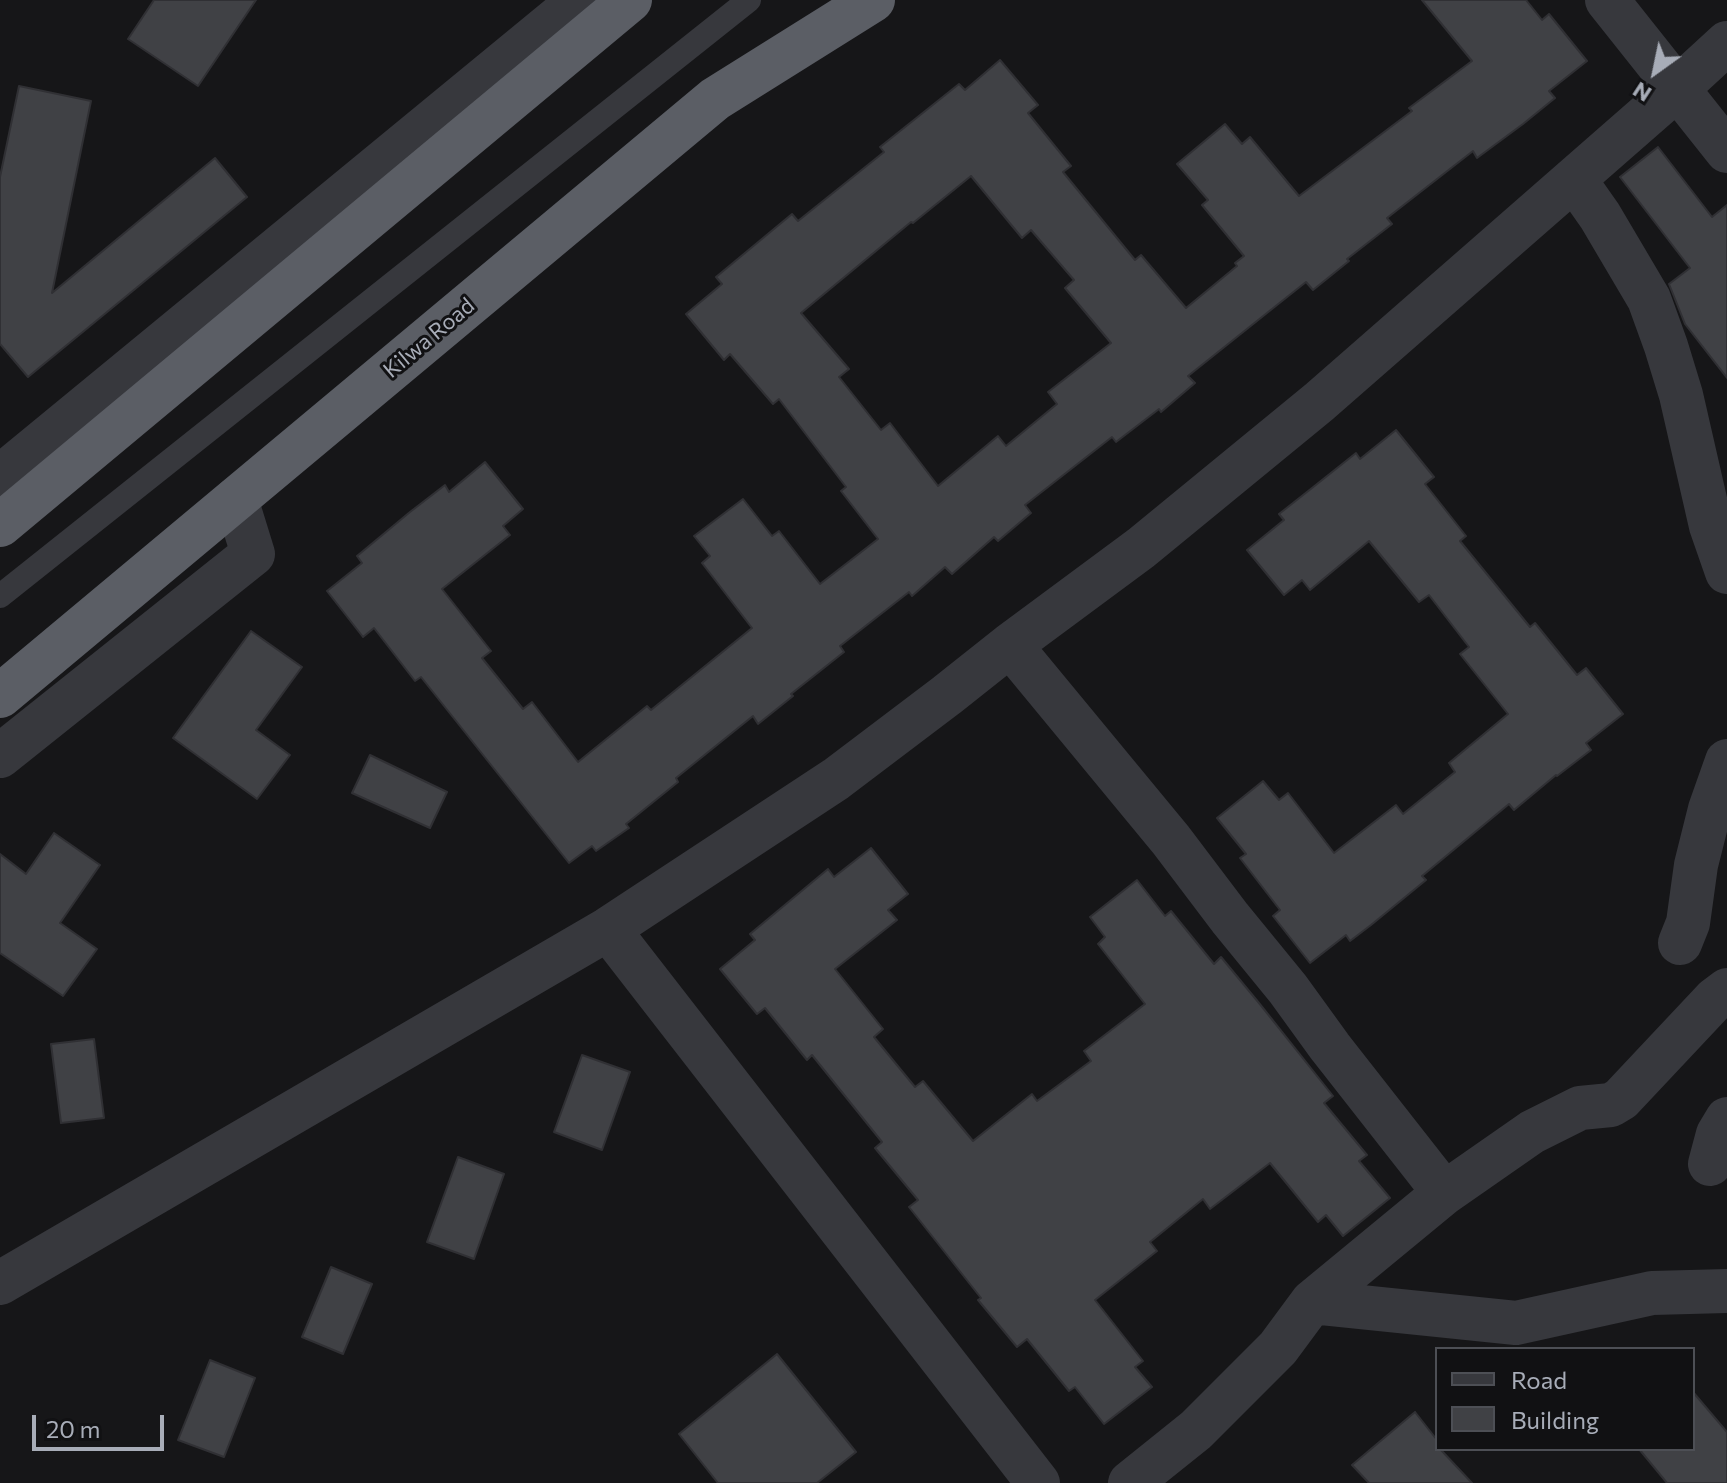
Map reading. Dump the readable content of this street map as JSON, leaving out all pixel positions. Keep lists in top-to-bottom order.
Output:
{
  "streets": {
    "highway": ["Kilwa Road"]
  },
  "legend": ["Road", "Building"],
  "scale_bar": "20 m",
  "north": "bottom left"
}
